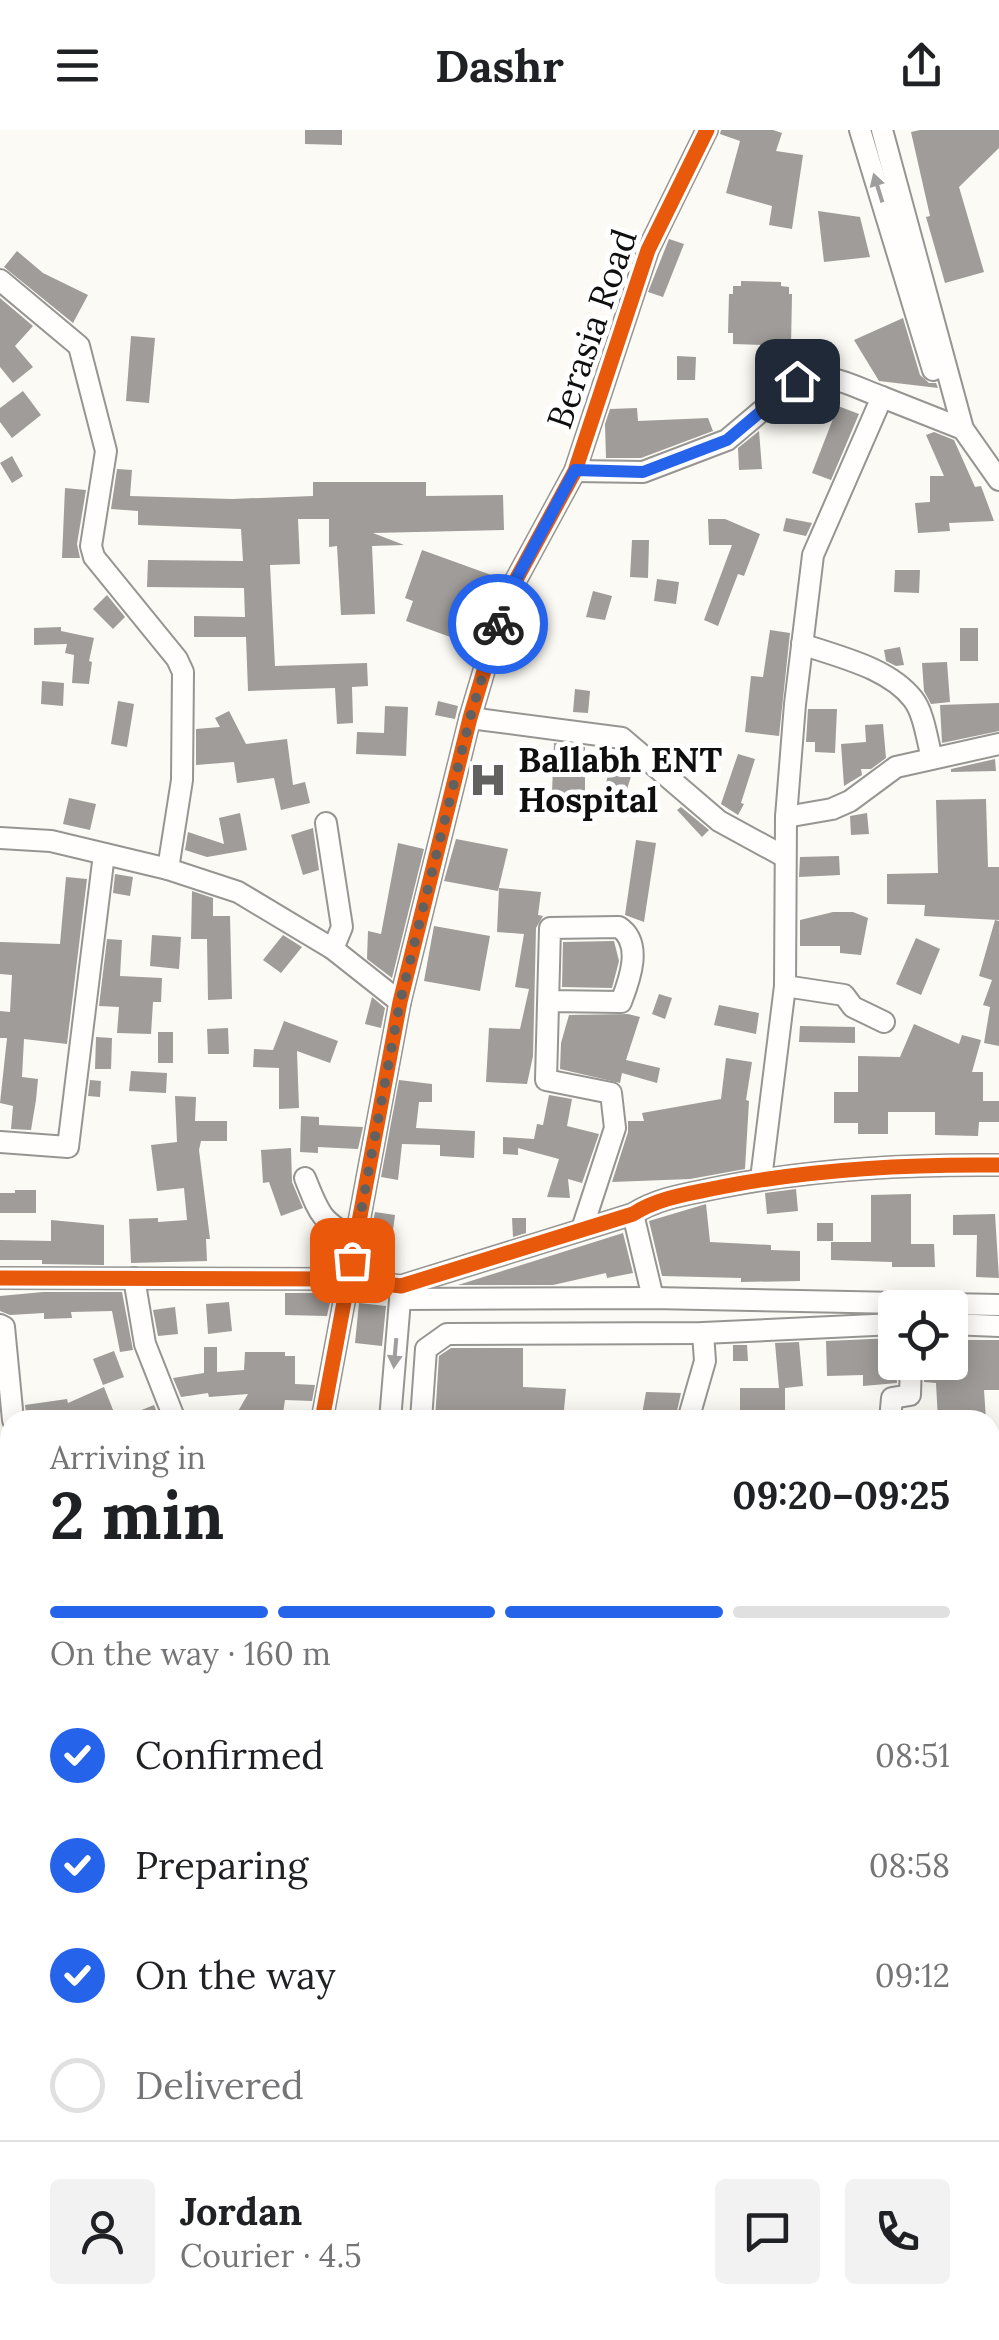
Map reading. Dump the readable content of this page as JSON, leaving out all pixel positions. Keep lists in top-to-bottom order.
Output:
{
  "streets": {
    "street": ["Berasia Road"]
  },
  "places": {
    "hospital": ["Ballabh ENT Hospital"]
  },
  "page": {
    "header": "Dashr",
    "heading": ["2 min", "Arriving in", "09:20–09:25"],
    "panel": ["Jordan", "Courier · 4.5"],
    "bar": "On the way · 160 m",
    "list": [
      ["Confirmed", "08:51"],
      ["Preparing", "08:58"],
      ["On the way", "09:12"],
      "Delivered"
    ]
  }
}
